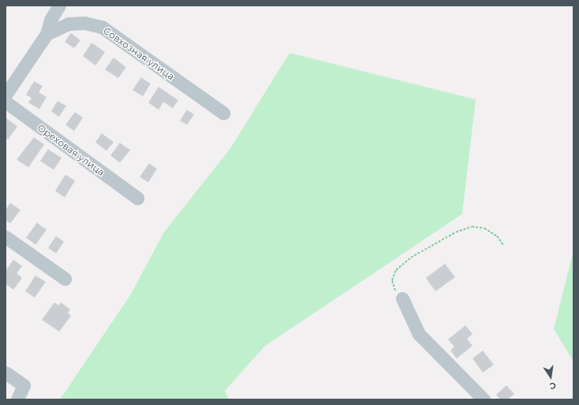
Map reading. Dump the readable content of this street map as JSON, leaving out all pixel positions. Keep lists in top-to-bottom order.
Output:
{
  "streets": {
    "street": ["Совхозная улица", "Ореховая улица"]
  },
  "north": "bottom"
}
